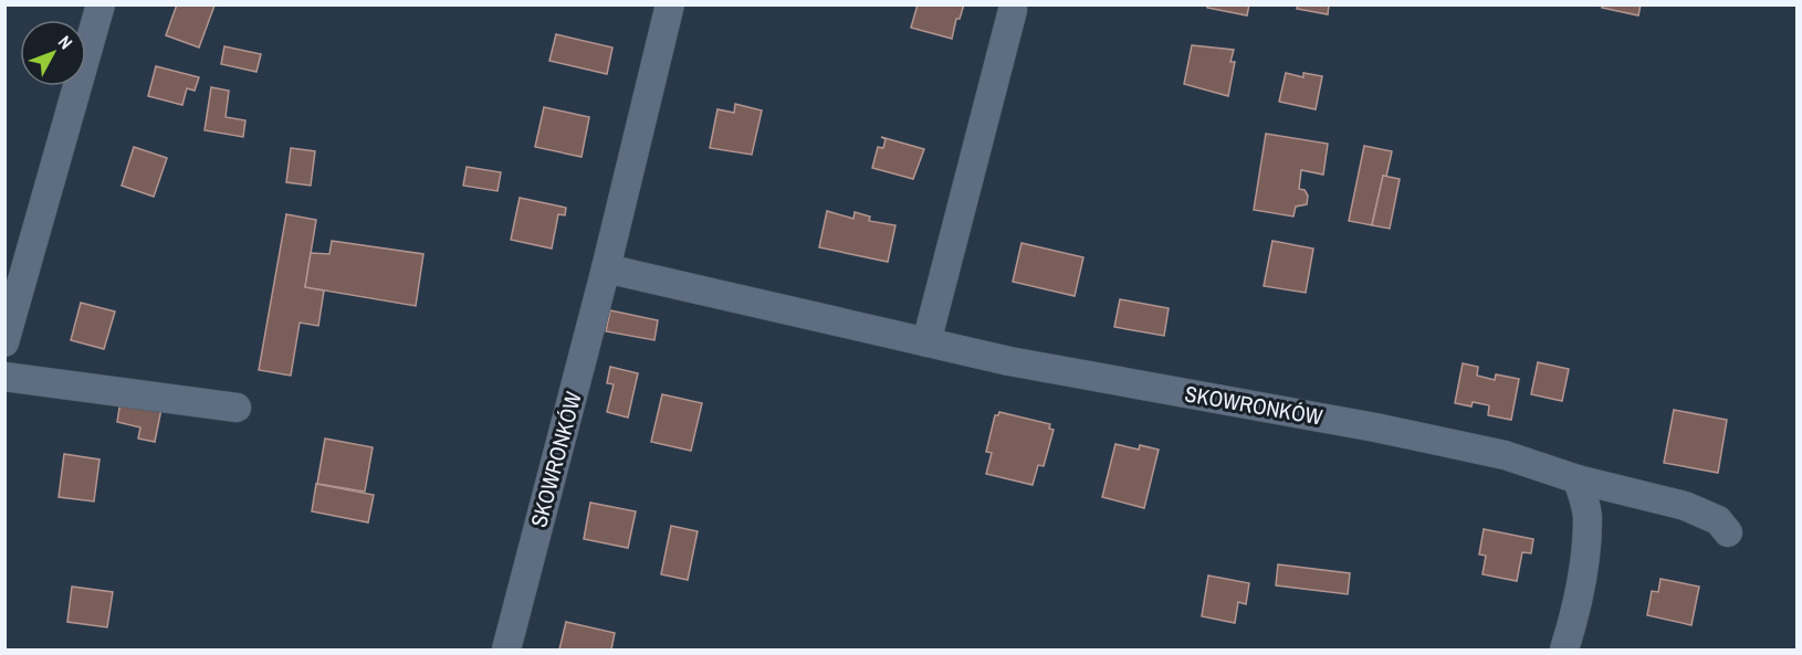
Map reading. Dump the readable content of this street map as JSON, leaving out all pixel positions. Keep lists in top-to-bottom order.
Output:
{
  "streets": {
    "street": ["SKOWRONKÓW"]
  },
  "north": "top right"
}
